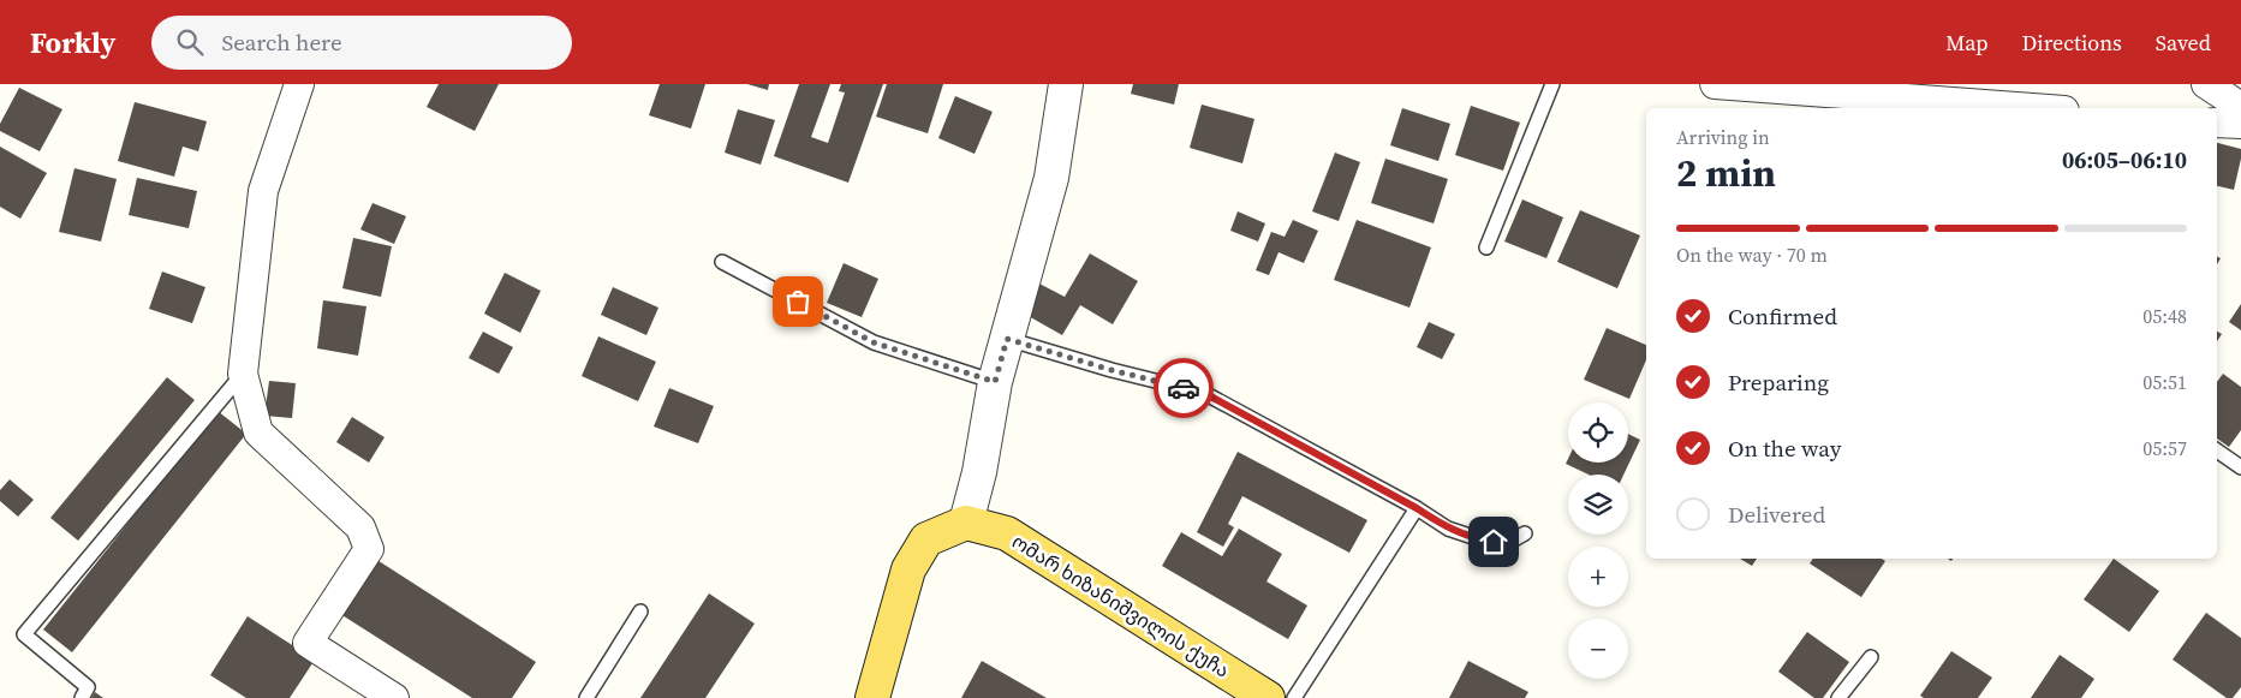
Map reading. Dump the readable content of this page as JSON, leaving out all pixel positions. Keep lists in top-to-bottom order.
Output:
{
  "streets": {
    "main road": ["ომარ ხიზანიშვილის ქუჩა"]
  },
  "page": {
    "header": "Forkly",
    "search": "Search here",
    "nav": ["Map", "Directions", "Saved"],
    "heading": ["2 min", "Arriving in", "06:05–06:10"],
    "bar": "On the way · 70 m",
    "list": [
      ["Confirmed", "05:48"],
      ["Preparing", "05:51"],
      ["On the way", "05:57"],
      "Delivered"
    ],
    "map_buttons": ["+", "−"]
  }
}
